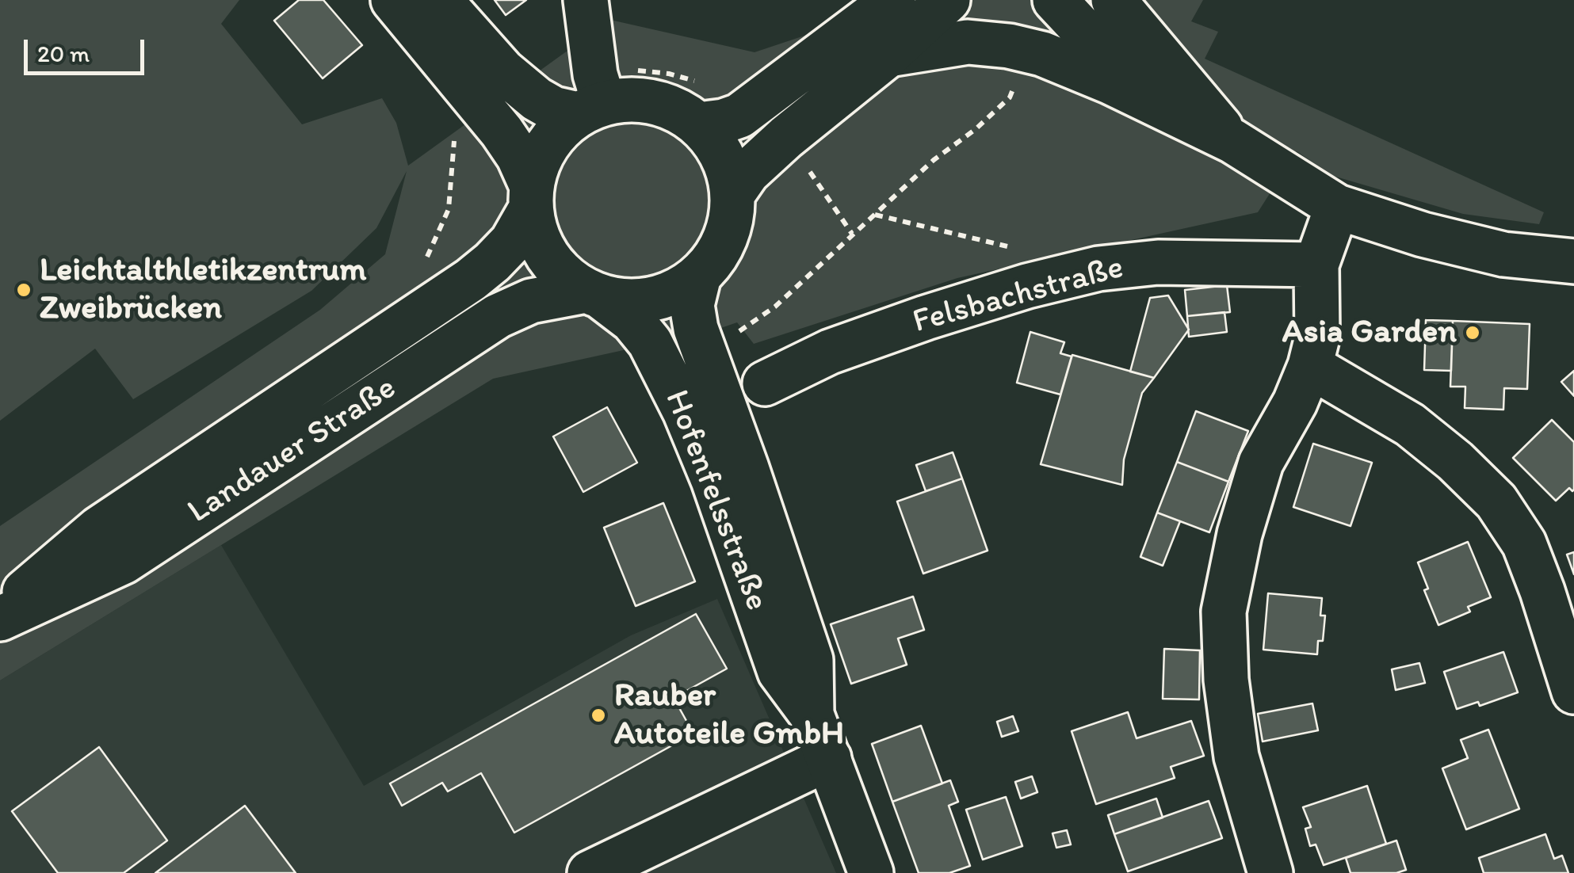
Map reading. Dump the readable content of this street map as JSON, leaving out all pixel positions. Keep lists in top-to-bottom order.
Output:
{
  "streets": {
    "main road": ["Felsbachstraße", "Landauer Straße", "Hofenfelsstraße"]
  },
  "crossings": [
    ["Landauer Straße", "Hofenfelsstraße"]
  ],
  "places": ["Leichtalthletikzentrum Zweibrücken", "Asia Garden", "Rauber Autoteile GmbH"],
  "scale_bar": "20 m"
}
